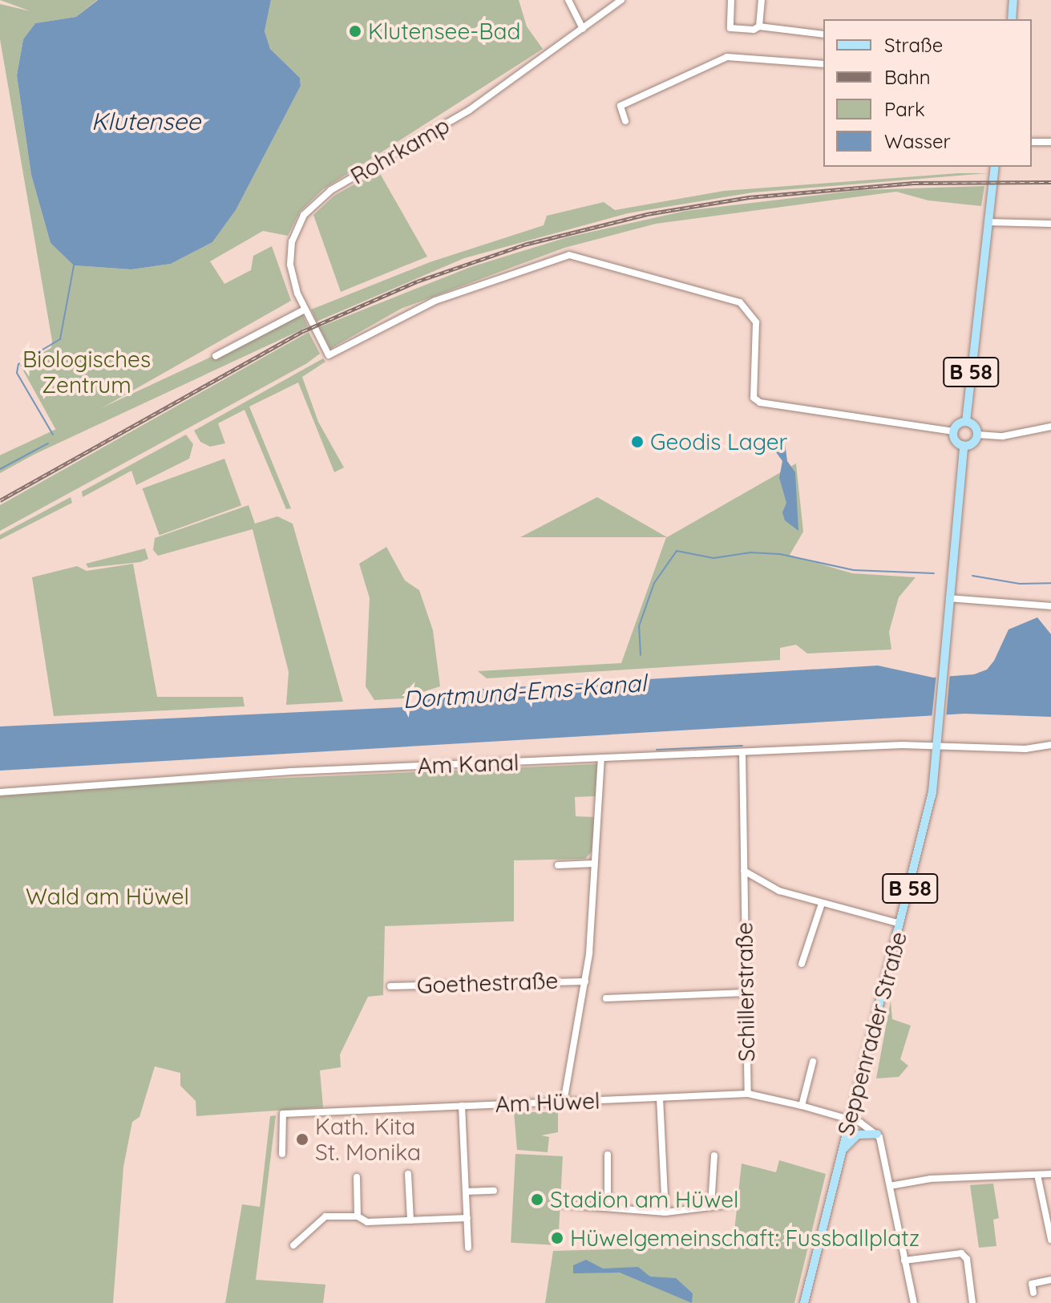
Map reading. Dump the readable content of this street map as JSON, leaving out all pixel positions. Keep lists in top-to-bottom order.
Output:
{
  "streets": {
    "main road": ["B 58", "Seppenrader Straße"],
    "street": [
      "Rohrkamp",
      "Am Kanal",
      "Goethestraße",
      "Schillerstraße",
      "Am Hüwel"
    ]
  },
  "crossings": [
    ["Rohrkamp", "B 58"],
    ["B 58", "Seppenrader Straße"],
    ["Am Kanal", "Seppenrader Straße"],
    ["Schillerstraße", "Am Hüwel"],
    ["Seppenrader Straße", "Am Hüwel"]
  ],
  "water": ["Klutensee", "Dortmund-Ems-Kanal"],
  "parks": ["Biologisches Zentrum", "Wald am Hüwel"],
  "places": [
    "Klutensee-Bad",
    "Geodis Lager",
    "Kath. Kita St. Monika",
    "Stadion am Hüwel",
    "Hüwelgemeinschaft: Fussballplatz"
  ],
  "legend": [
    "Straße",
    "Bahn",
    "Park",
    "Wasser"
  ]
}
